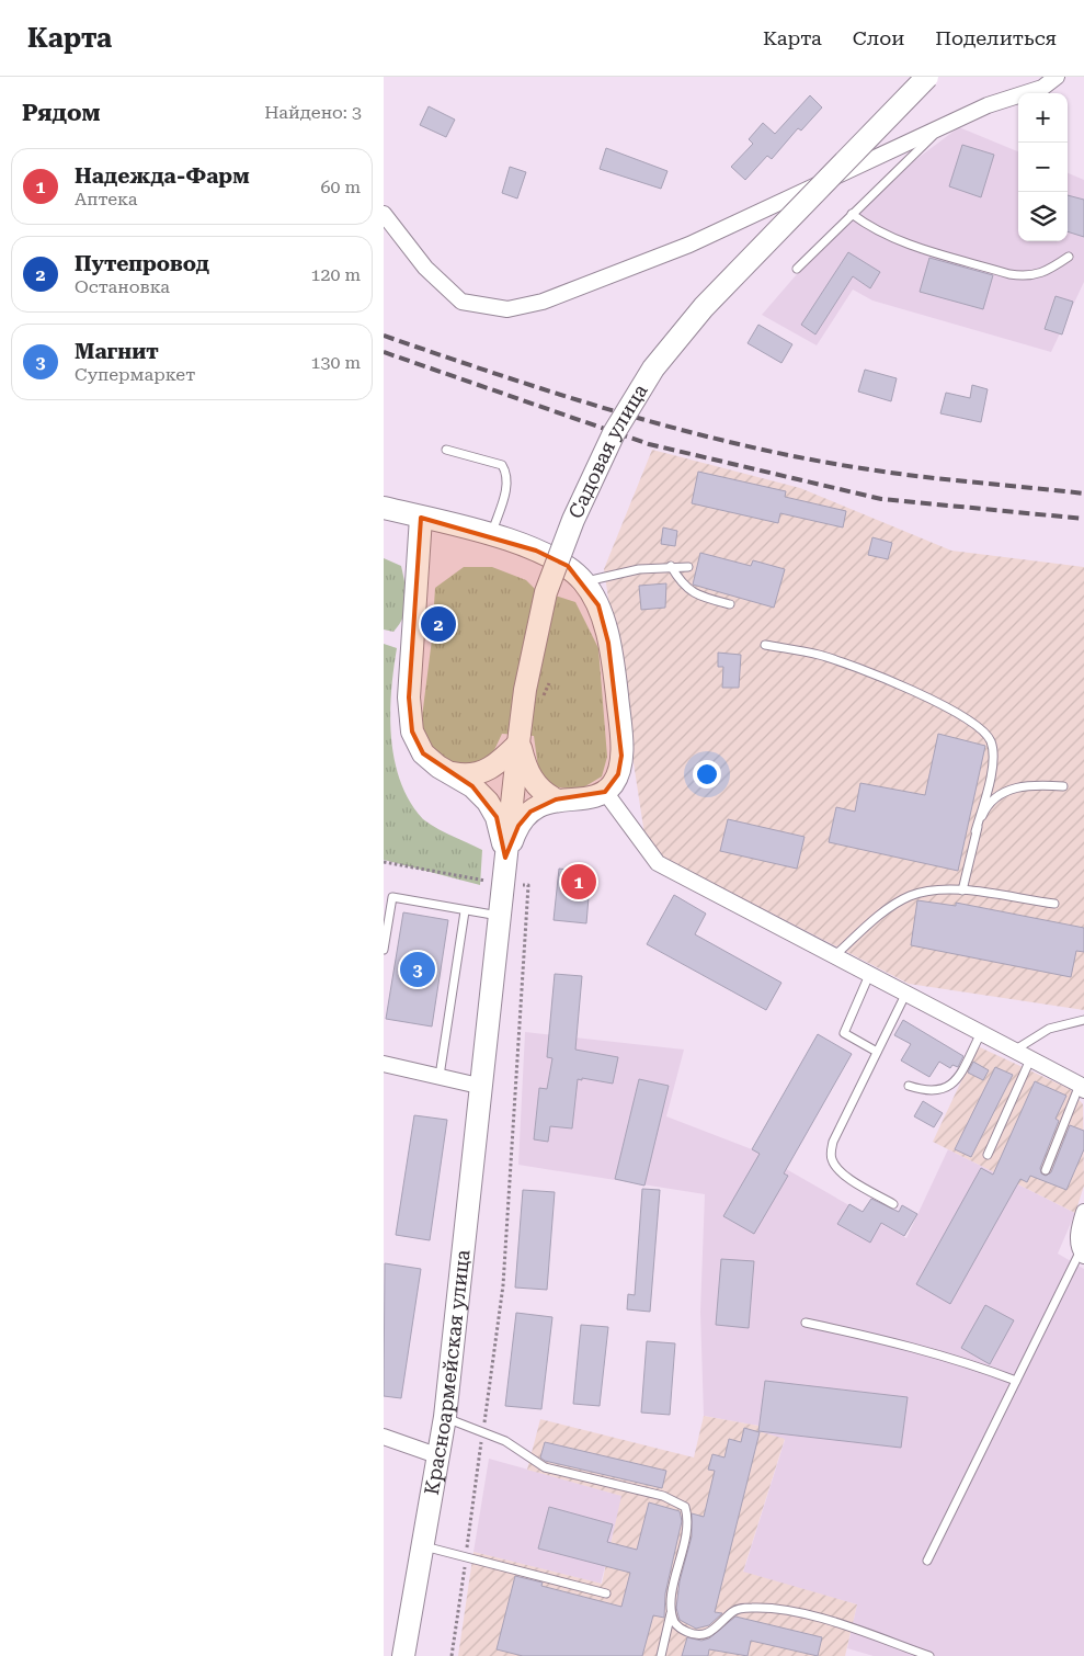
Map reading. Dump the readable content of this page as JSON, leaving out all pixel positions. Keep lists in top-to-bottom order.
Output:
{
  "streets": {
    "main road": ["Садовая улица", "Красноармейская улица"]
  },
  "crossings": [
    ["Садовая улица", "Красноармейская улица"]
  ],
  "page": {
    "header": "Карта",
    "nav": ["Карта", "Слои", "Поделиться"],
    "heading": ["Рядом", "Найдено: 3"],
    "map_buttons": ["+", "−"],
    "list": [
      {
        "mark": "1",
        "name": "Надежда-Фарм",
        "note": "Аптека",
        "value": "60 m"
      },
      {
        "mark": "2",
        "name": "Путепровод",
        "note": "Остановка",
        "value": "120 m"
      },
      {
        "mark": "3",
        "name": "Магнит",
        "note": "Супермаркет",
        "value": "130 m"
      }
    ],
    "pins": ["2", "1", "3"]
  }
}
